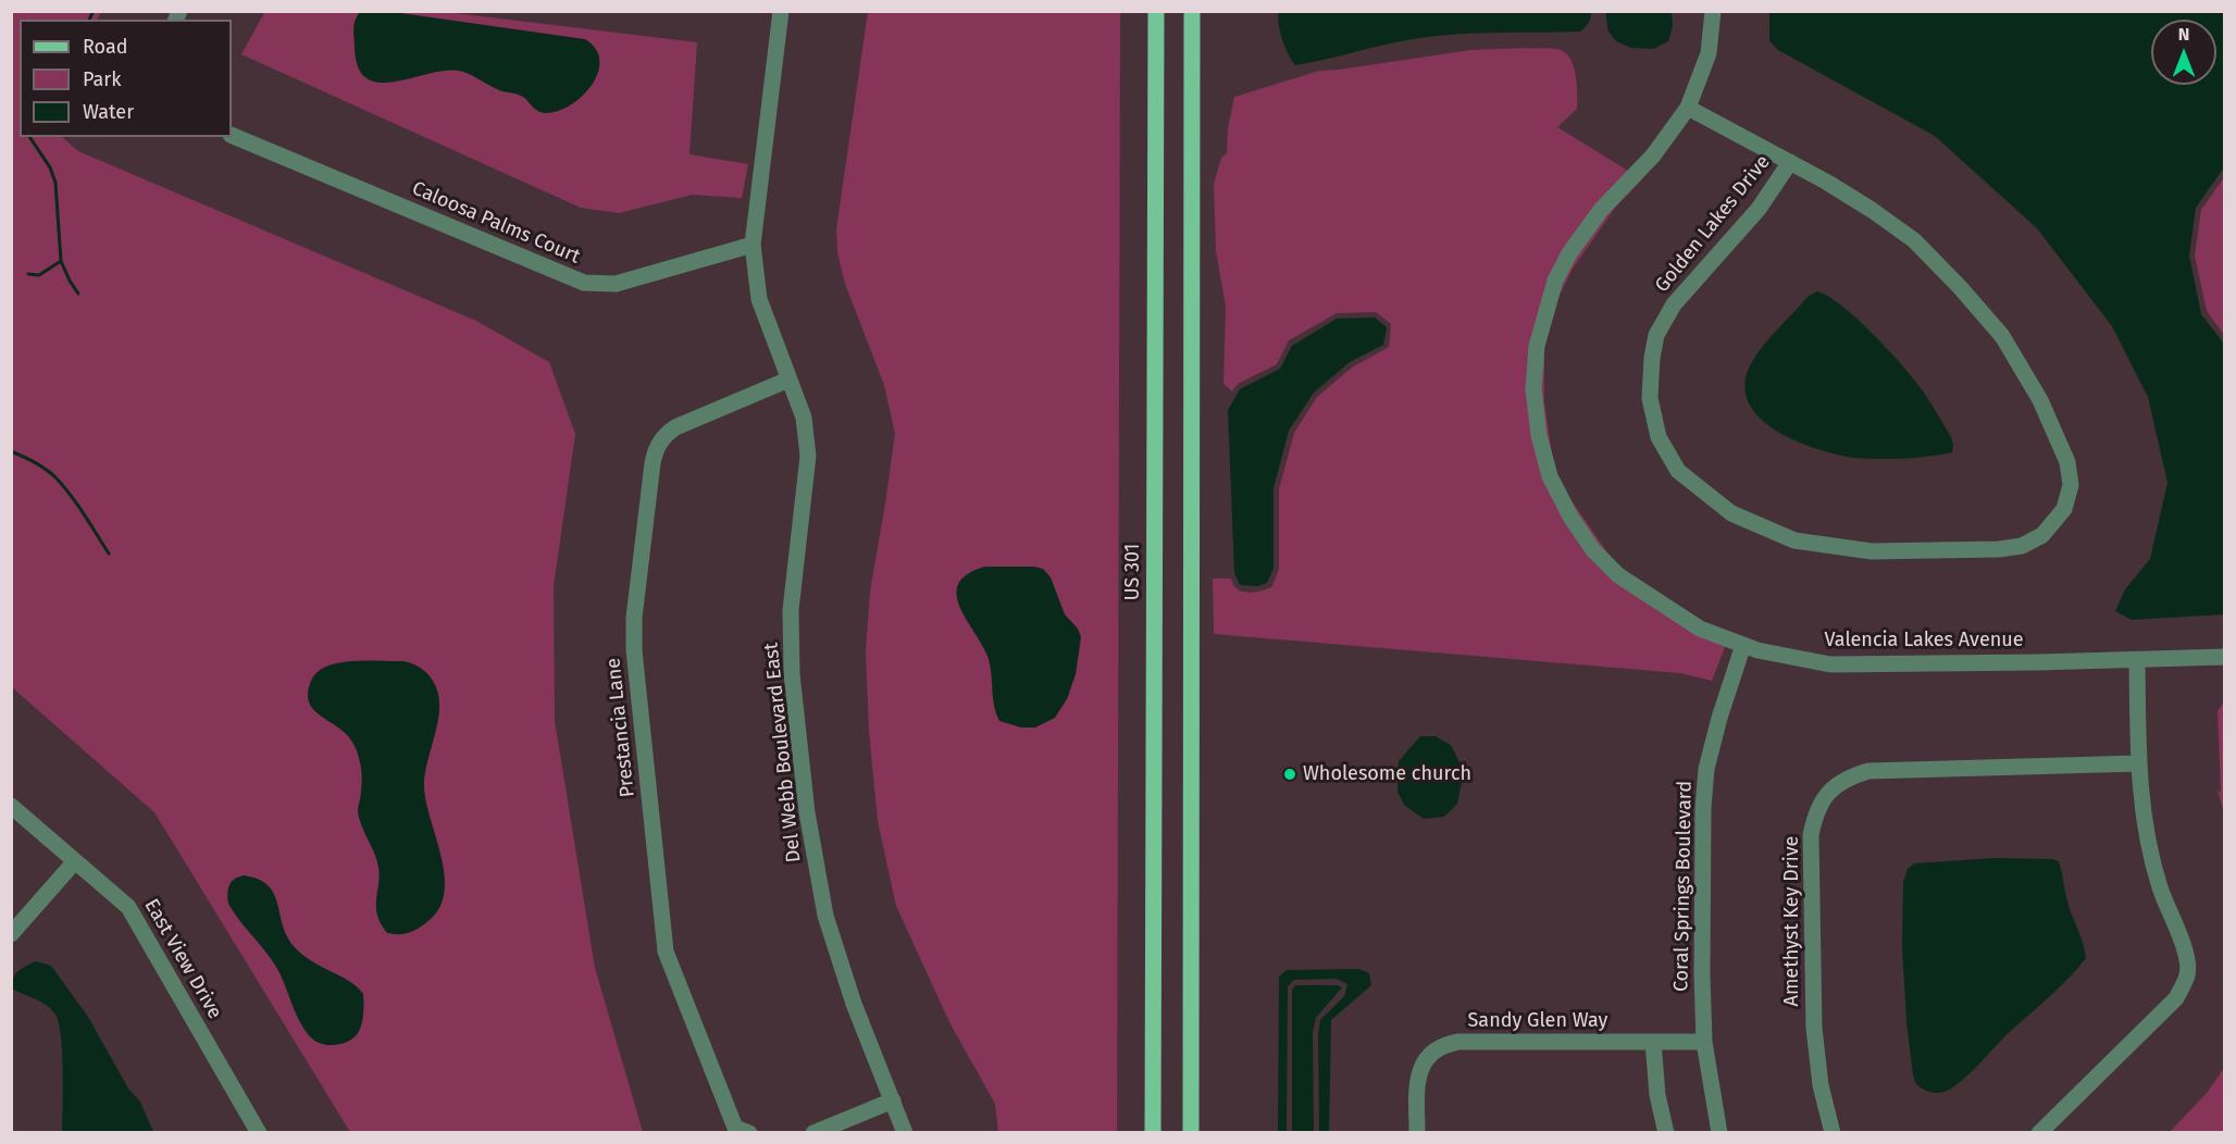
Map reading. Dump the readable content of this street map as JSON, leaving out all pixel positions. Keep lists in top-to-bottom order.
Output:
{
  "streets": {
    "main road": ["US 301"],
    "street": [
      "Caloosa Palms Court",
      "Golden Lakes Drive",
      "Valencia Lakes Avenue",
      "Prestancia Lane",
      "Del Webb Boulevard East",
      "Coral Springs Boulevard",
      "Amethyst Key Drive",
      "East View Drive",
      "Sandy Glen Way"
    ]
  },
  "crossings": [
    ["Caloosa Palms Court", "Del Webb Boulevard East"],
    ["Golden Lakes Drive", "Valencia Lakes Avenue"],
    ["Valencia Lakes Avenue", "Coral Springs Boulevard"],
    ["Prestancia Lane", "Del Webb Boulevard East"],
    ["Coral Springs Boulevard", "Sandy Glen Way"]
  ],
  "places": ["Wholesome church"],
  "legend": ["Road", "Park", "Water"],
  "north": "top"
}
